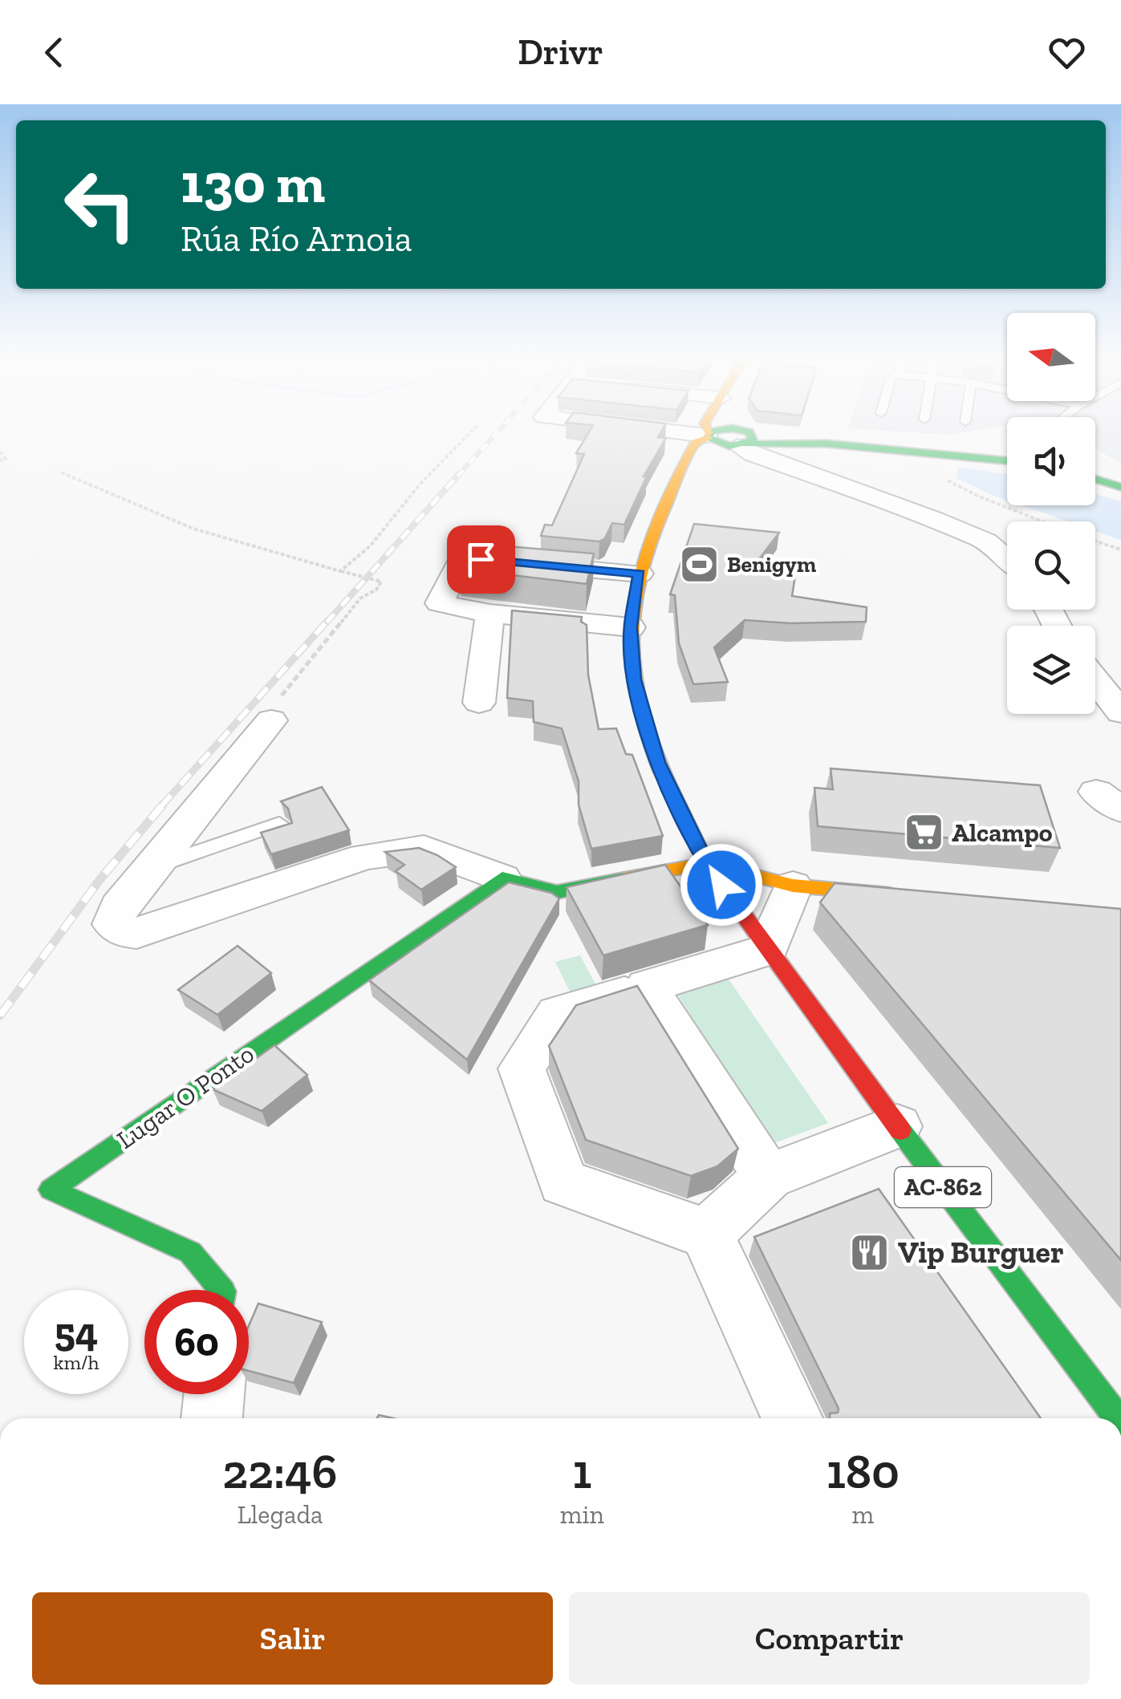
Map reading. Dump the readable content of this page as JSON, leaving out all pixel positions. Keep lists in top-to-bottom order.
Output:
{
  "streets": {
    "main road": ["Lugar O Ponto", "AC-862"]
  },
  "places": {
    "sports": ["Benigym"],
    "supermarket": ["Alcampo"],
    "restaurant": ["Vip Burguer"]
  },
  "north": "left",
  "page": {
    "header": "Drivr",
    "turn": ["130 m", "Rúa Río Arnoia"],
    "speed": "54 km/h",
    "limit": "60",
    "eta": [
      "22:46",
      "Llegada",
      "1",
      "min",
      "180",
      "m"
    ],
    "buttons": ["Salir", "Compartir"]
  }
}
